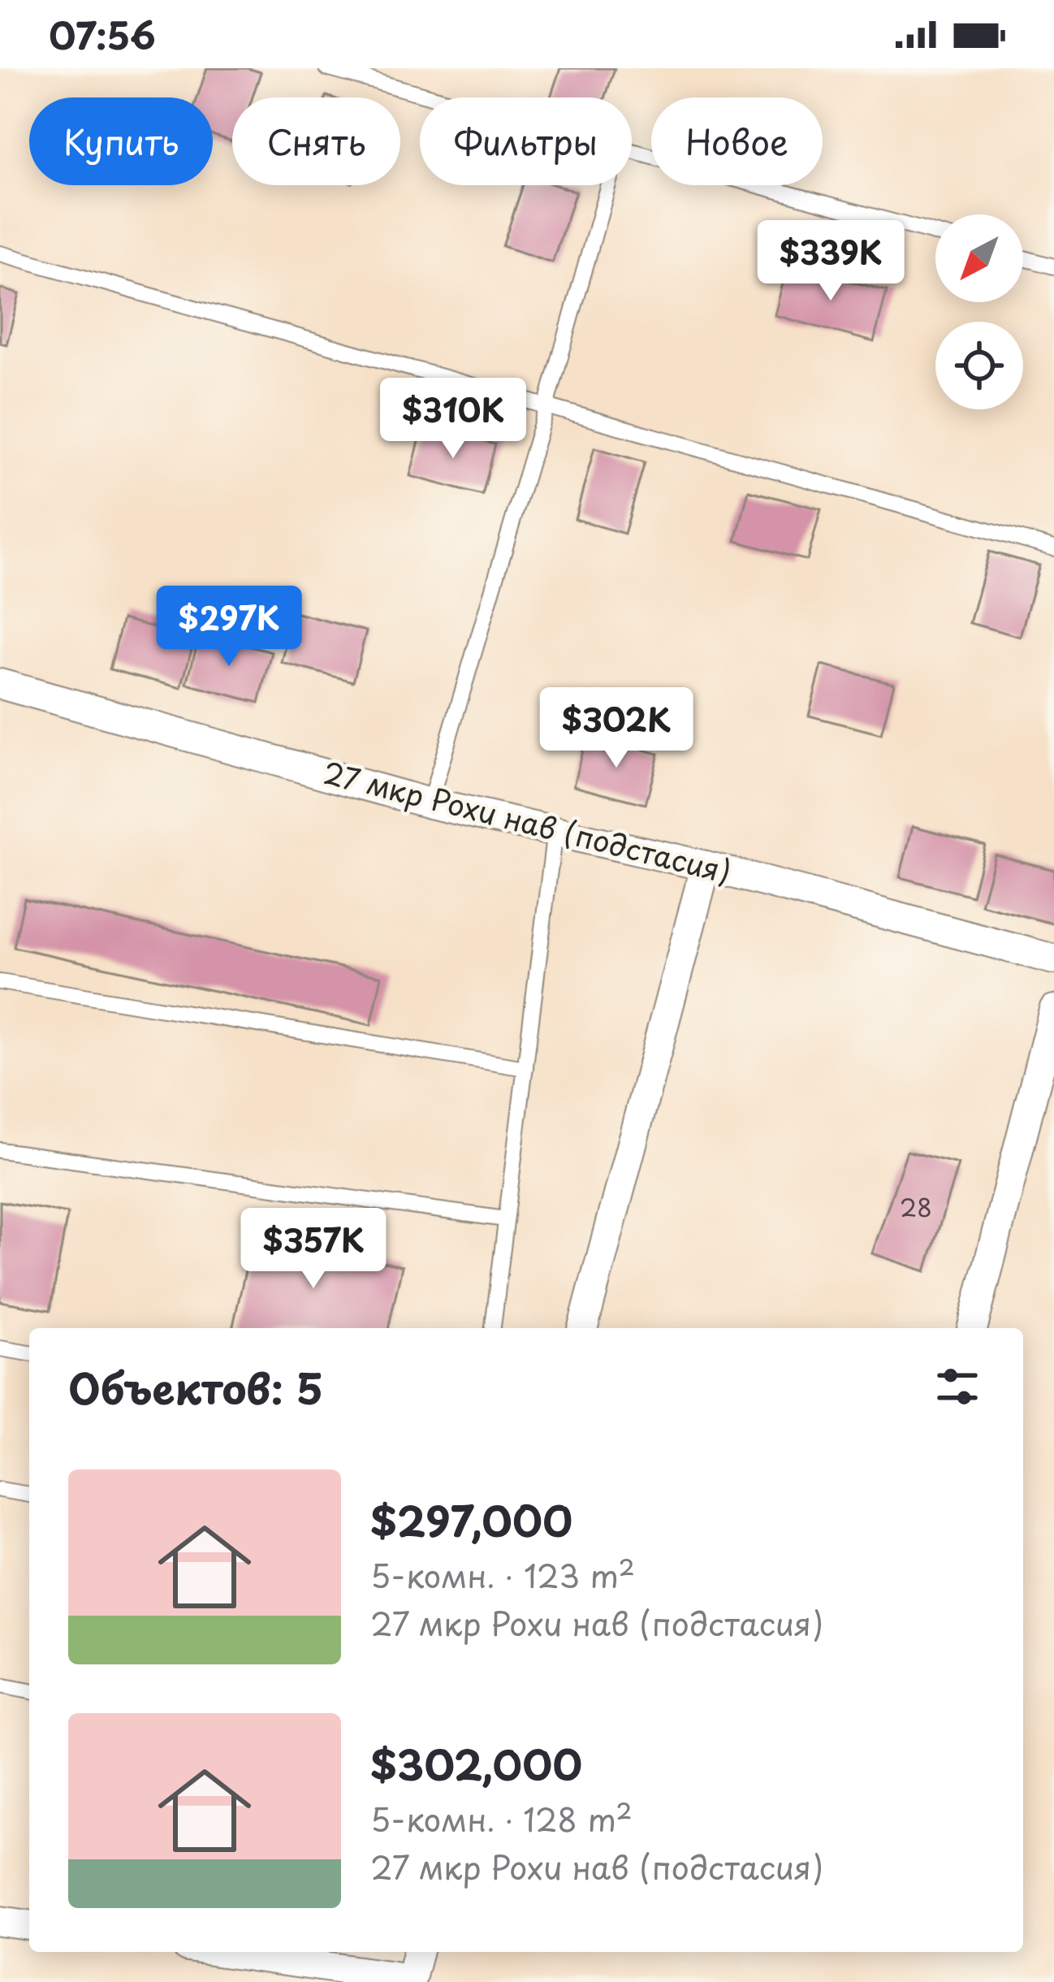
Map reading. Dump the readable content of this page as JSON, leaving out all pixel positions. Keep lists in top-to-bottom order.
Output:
{
  "streets": {
    "street": ["27 мкр Рохи нав (подстасия)"]
  },
  "house_numbers": ["28"],
  "north": "bottom left",
  "page": {
    "status": "07:56",
    "chip": [
      "Купить",
      "Снять",
      "Фильтры",
      "Новое"
    ],
    "price": [
      "$339K",
      "$310K",
      "$297K",
      "$302K",
      "$357K"
    ],
    "heading": "Объектов: 5",
    "list": [
      {
        "name": "$297,000",
        "note": "5-комн. · 123 m² · 27 мкр Рохи нав (подстасия)"
      },
      {
        "name": "$302,000",
        "note": "5-комн. · 128 m² · 27 мкр Рохи нав (подстасия)"
      }
    ]
  }
}
